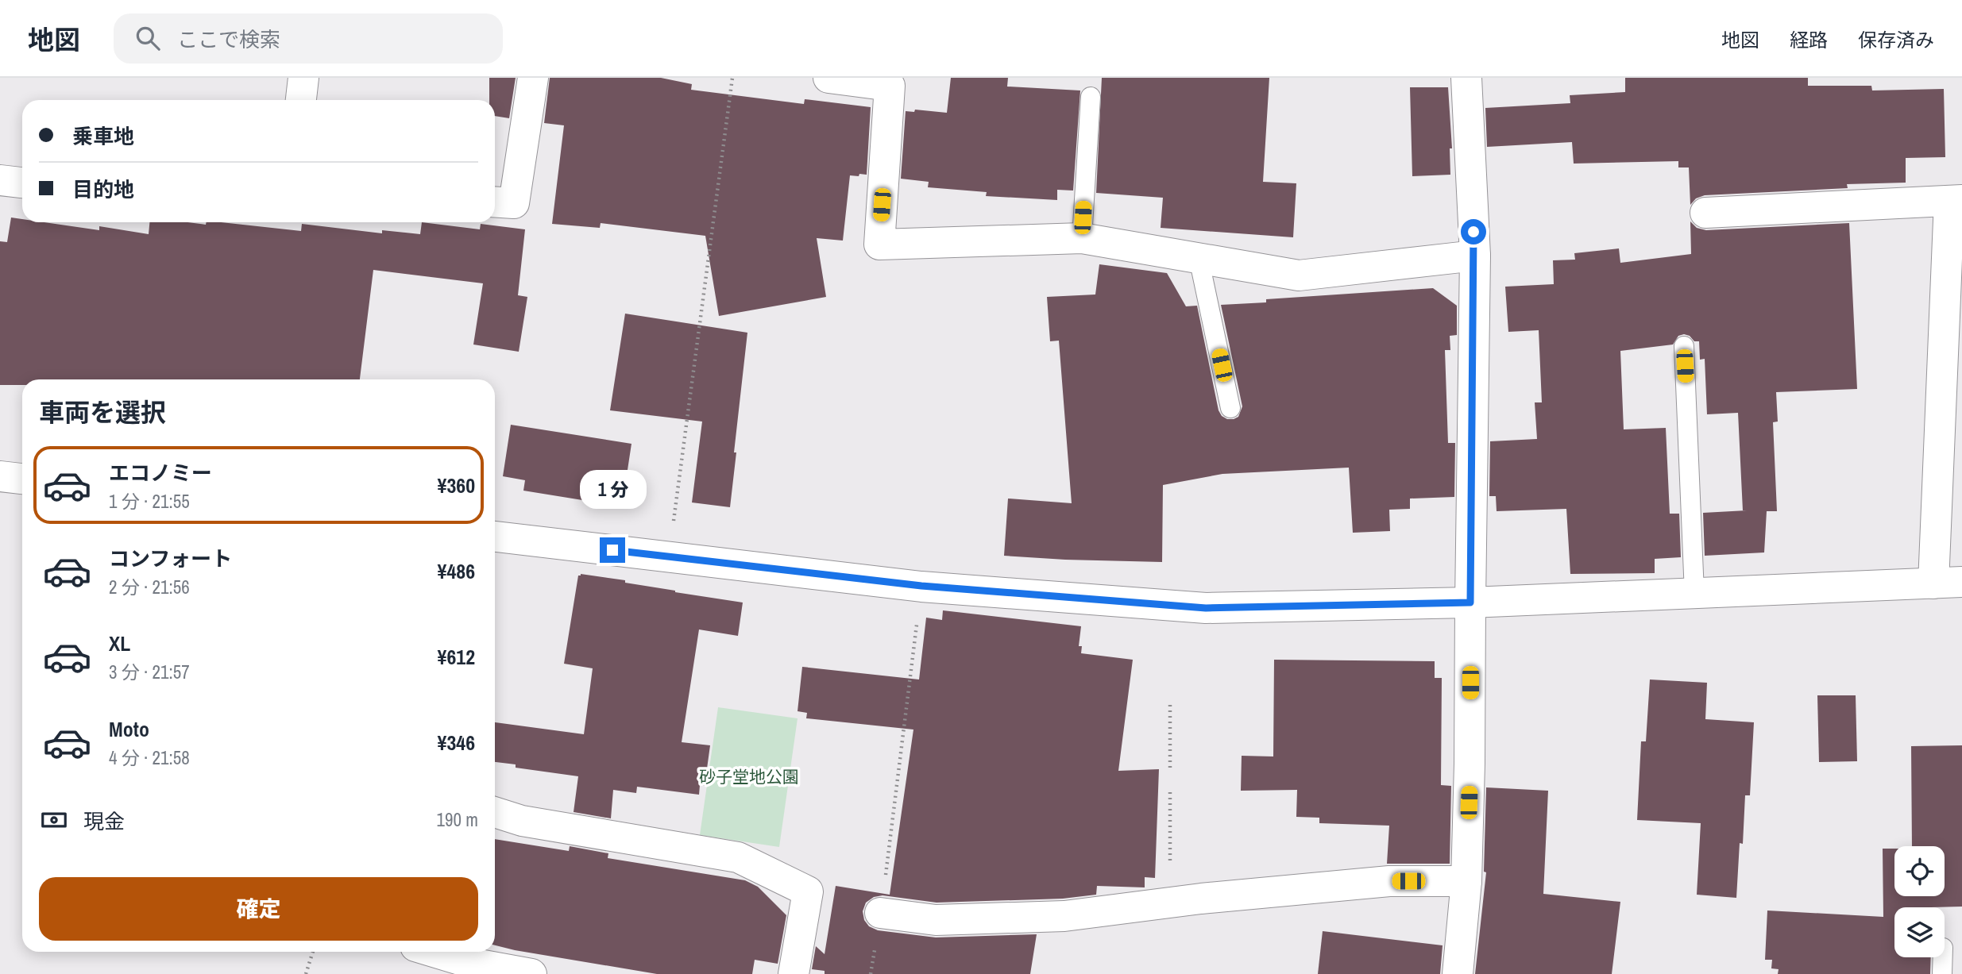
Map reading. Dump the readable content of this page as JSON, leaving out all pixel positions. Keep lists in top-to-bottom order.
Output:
{
  "parks": ["砂子堂地公園"],
  "page": {
    "header": "地図",
    "search": "ここで検索",
    "nav": ["地図", "経路", "保存済み"],
    "banner": ["乗車地", "目的地"],
    "heading": "車両を選択",
    "list": [
      {
        "name": "エコノミー",
        "note": "1 分 · 21:55",
        "value": "¥360"
      },
      {
        "name": "コンフォート",
        "note": "2 分 · 21:56",
        "value": "¥486"
      },
      {
        "name": "XL",
        "note": "3 分 · 21:57",
        "value": "¥612"
      },
      {
        "name": "Moto",
        "note": "4 分 · 21:58",
        "value": "¥346"
      }
    ],
    "bubble": "1 分",
    "pay": ["現金", "190 m"],
    "buttons": "確定"
  }
}
